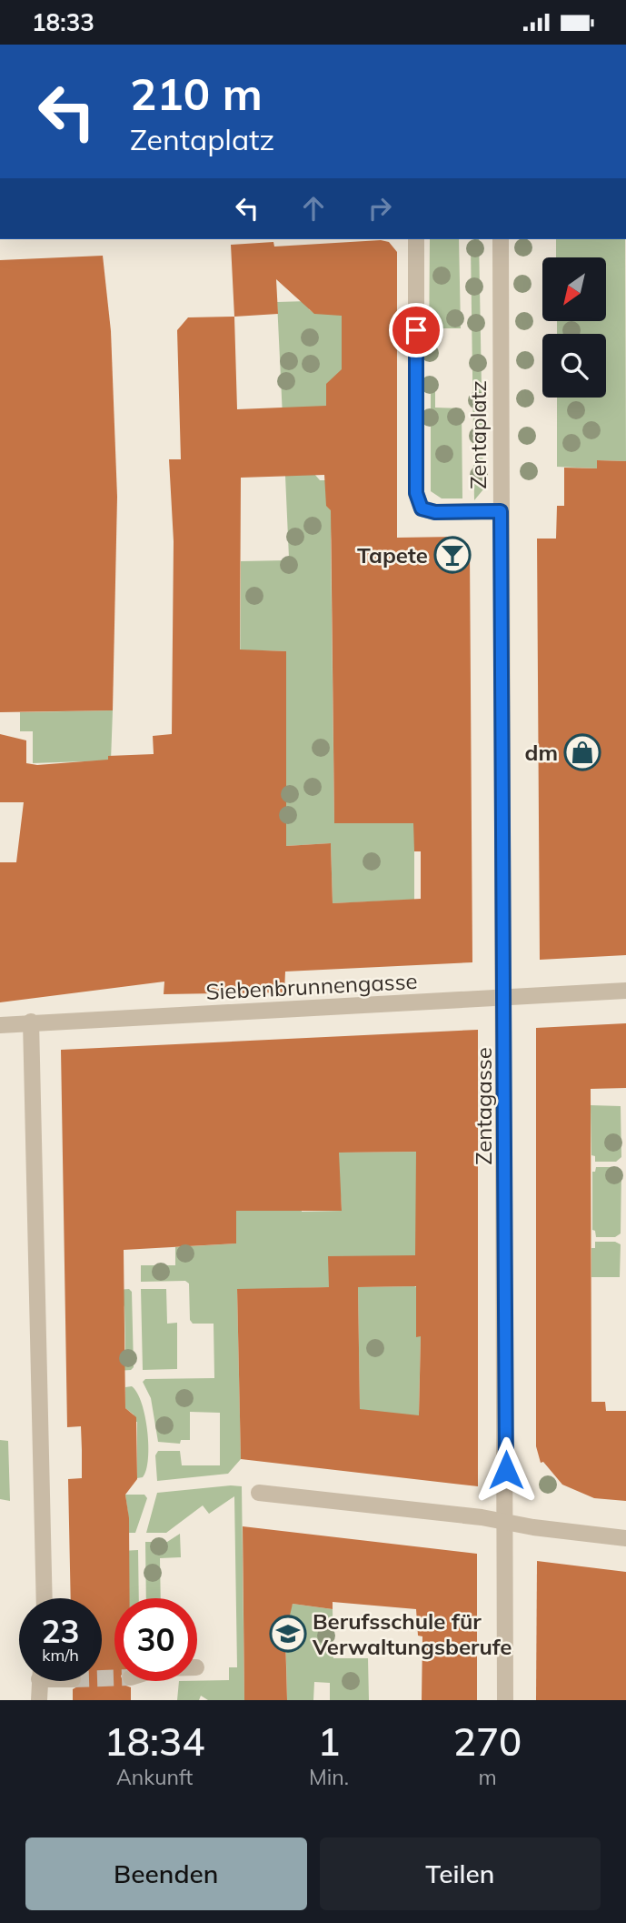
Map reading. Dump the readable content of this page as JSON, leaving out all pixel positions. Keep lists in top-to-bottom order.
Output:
{
  "streets": {
    "street": ["Zentaplatz", "Siebenbrunnengasse", "Zentagasse"]
  },
  "crossings": [
    ["Zentaplatz", "Zentagasse"],
    ["Siebenbrunnengasse", "Zentagasse"]
  ],
  "places": {
    "bar": ["Tapete"],
    "shop": ["dm"],
    "school or university": ["Berufsschule für Verwaltungsberufe"]
  },
  "north": "bottom left",
  "page": {
    "status": "18:33",
    "turn": ["210 m", "Zentaplatz"],
    "speed": "23 km/h",
    "limit": "30",
    "eta": [
      "18:34",
      "Ankunft",
      "1",
      "Min.",
      "270",
      "m"
    ],
    "buttons": ["Beenden", "Teilen"]
  }
}
